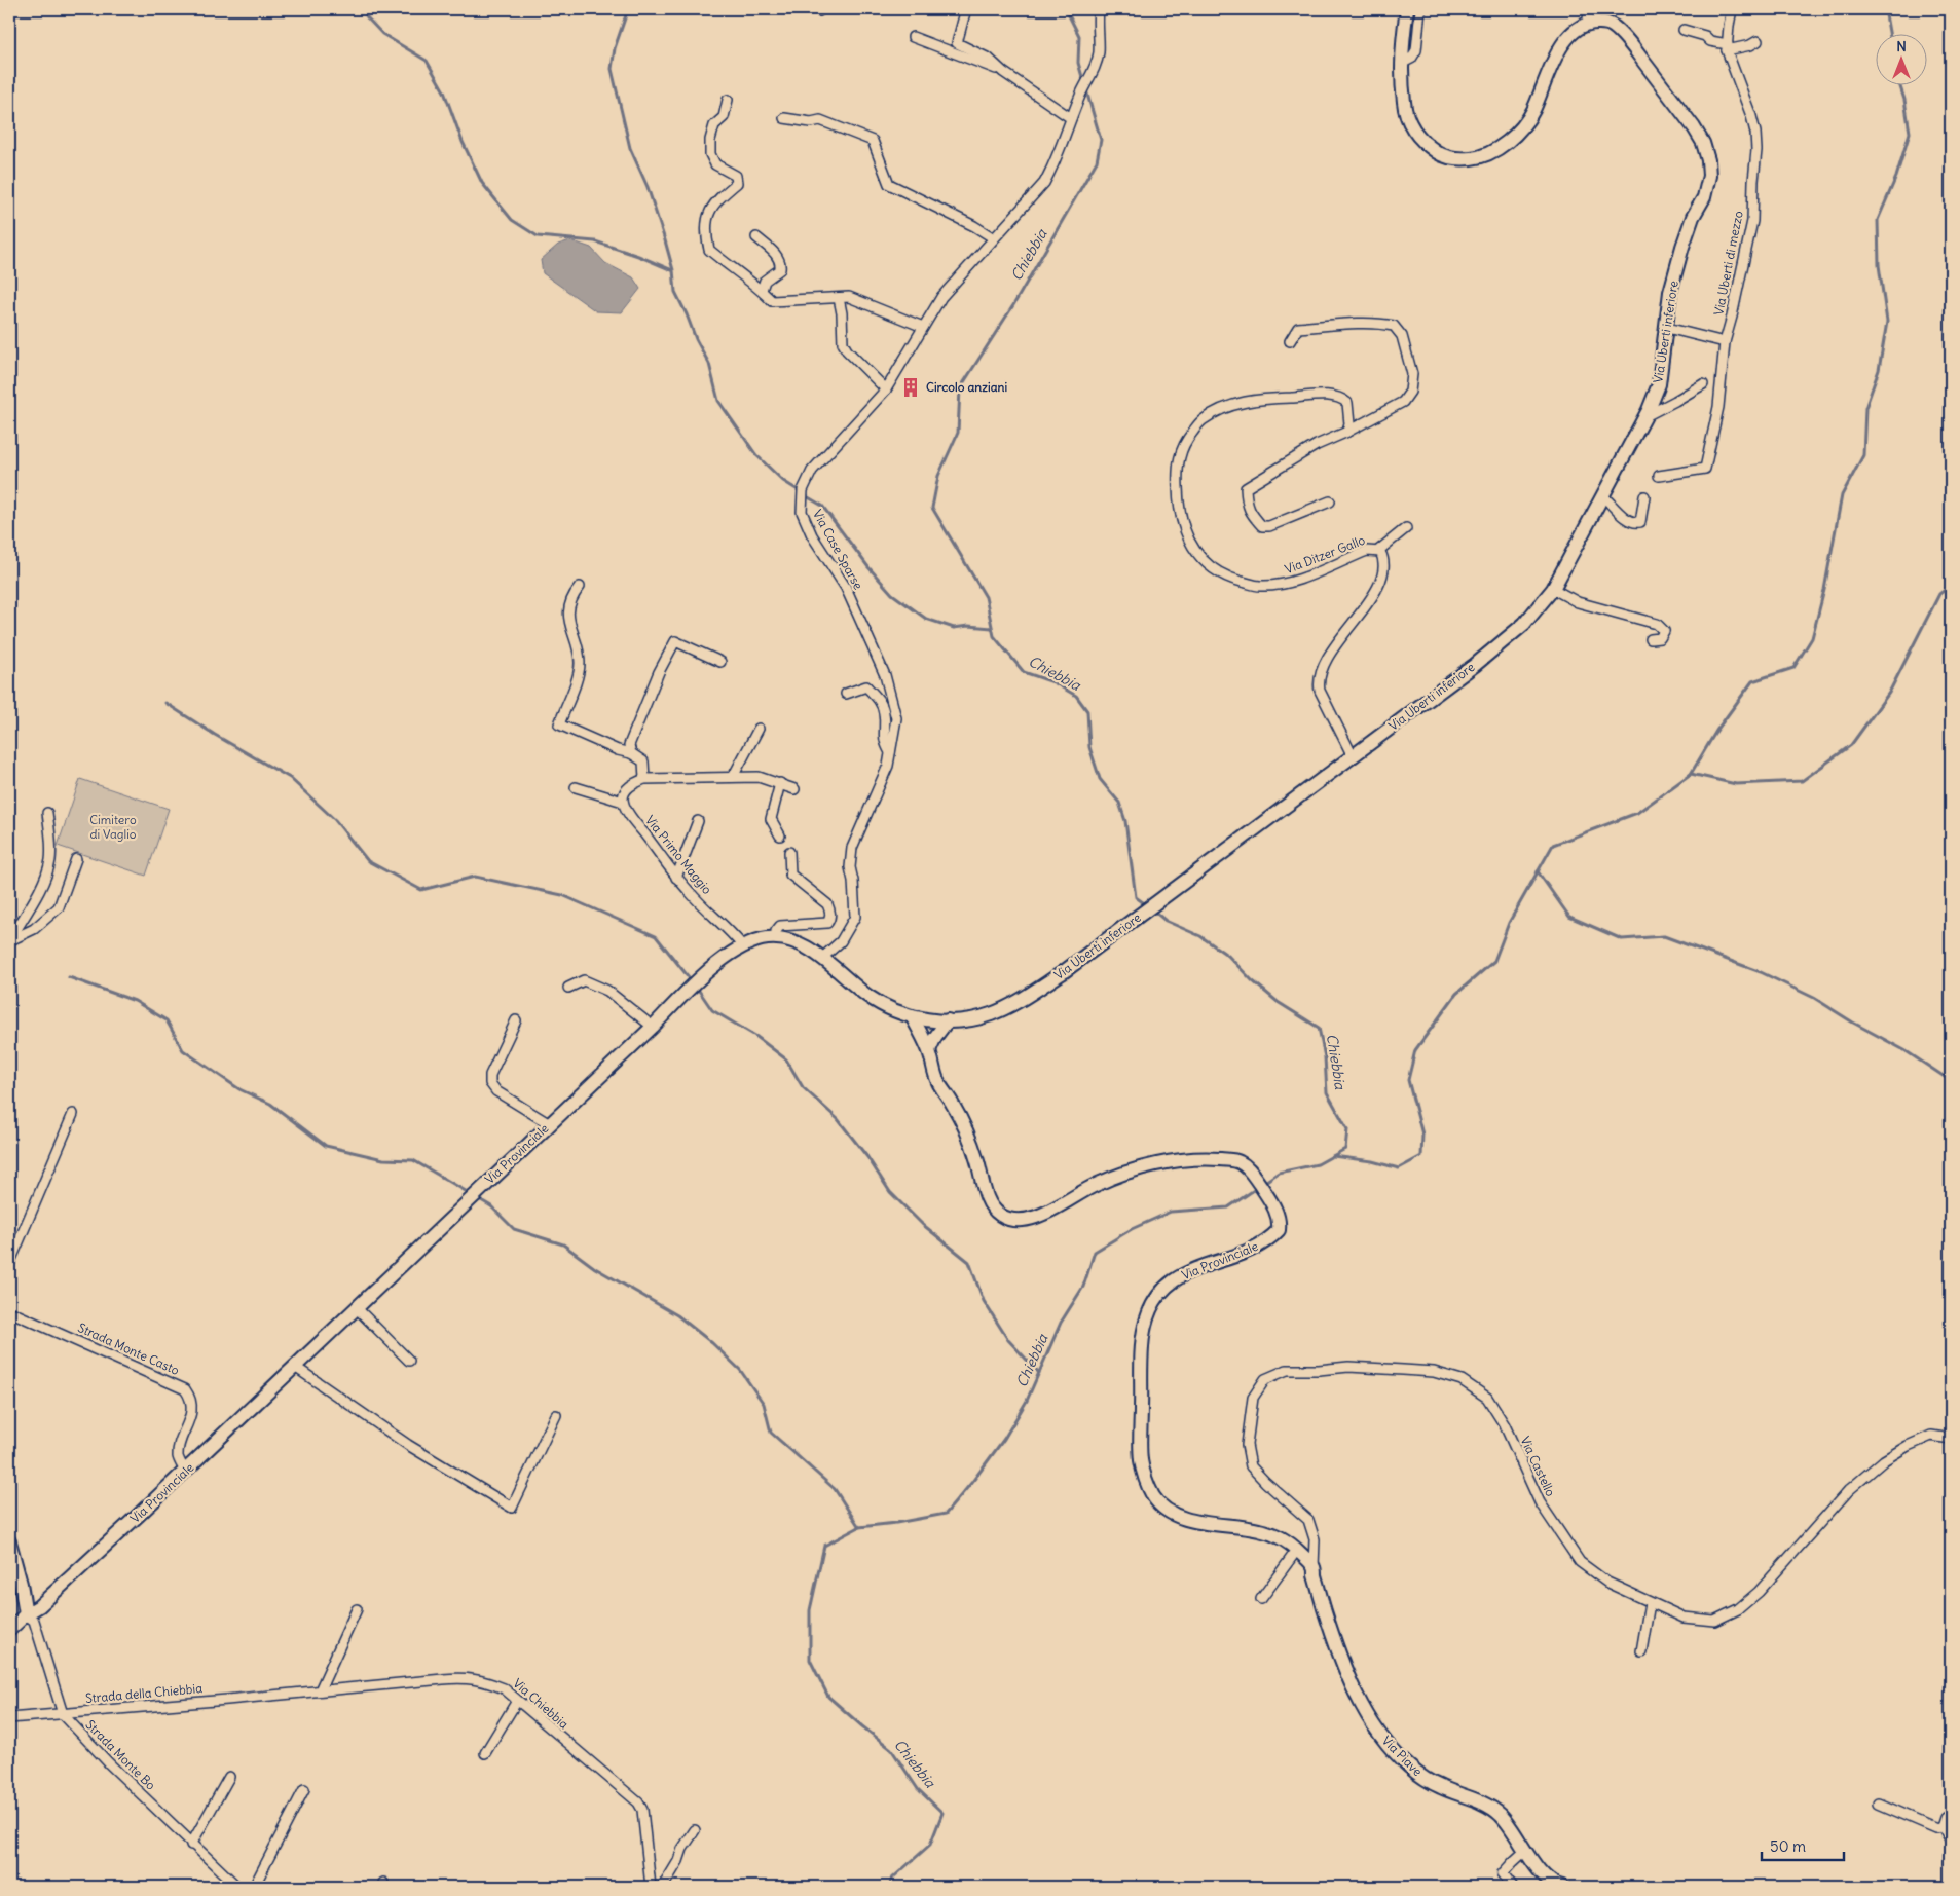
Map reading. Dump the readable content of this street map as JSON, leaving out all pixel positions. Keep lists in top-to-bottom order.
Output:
{
  "streets": {
    "main road": ["Via Uberti inferiore", "Via Provinciale", "Via Piave"],
    "street": [
      "Via Uberti di mezzo",
      "Via Case Sparse",
      "Via Ditzer Gallo",
      "Via Primo Maggio",
      "Strada Monte Casto",
      "Via Castello",
      "Strada della Chiebbia",
      "Via Chiebbia",
      "Strada Monte Bo"
    ]
  },
  "crossings": [
    ["Via Uberti inferiore", "Via Case Sparse"],
    ["Via Uberti inferiore", "Via Ditzer Gallo"],
    ["Via Uberti inferiore", "Via Primo Maggio"],
    ["Via Uberti inferiore", "Via Provinciale"],
    ["Via Primo Maggio", "Via Provinciale"],
    ["Via Provinciale", "Strada Monte Casto"],
    ["Via Provinciale", "Via Castello"],
    ["Via Provinciale", "Strada Monte Bo"],
    ["Via Provinciale", "Via Piave"],
    ["Via Castello", "Via Piave"],
    ["Strada della Chiebbia", "Via Chiebbia"],
    ["Strada della Chiebbia", "Strada Monte Bo"]
  ],
  "water": ["Chiebbia"],
  "parks": ["Cimitero di Vaglio"],
  "places": {
    "building": ["Circolo anziani"]
  },
  "scale_bar": "50 m",
  "north": "top"
}
